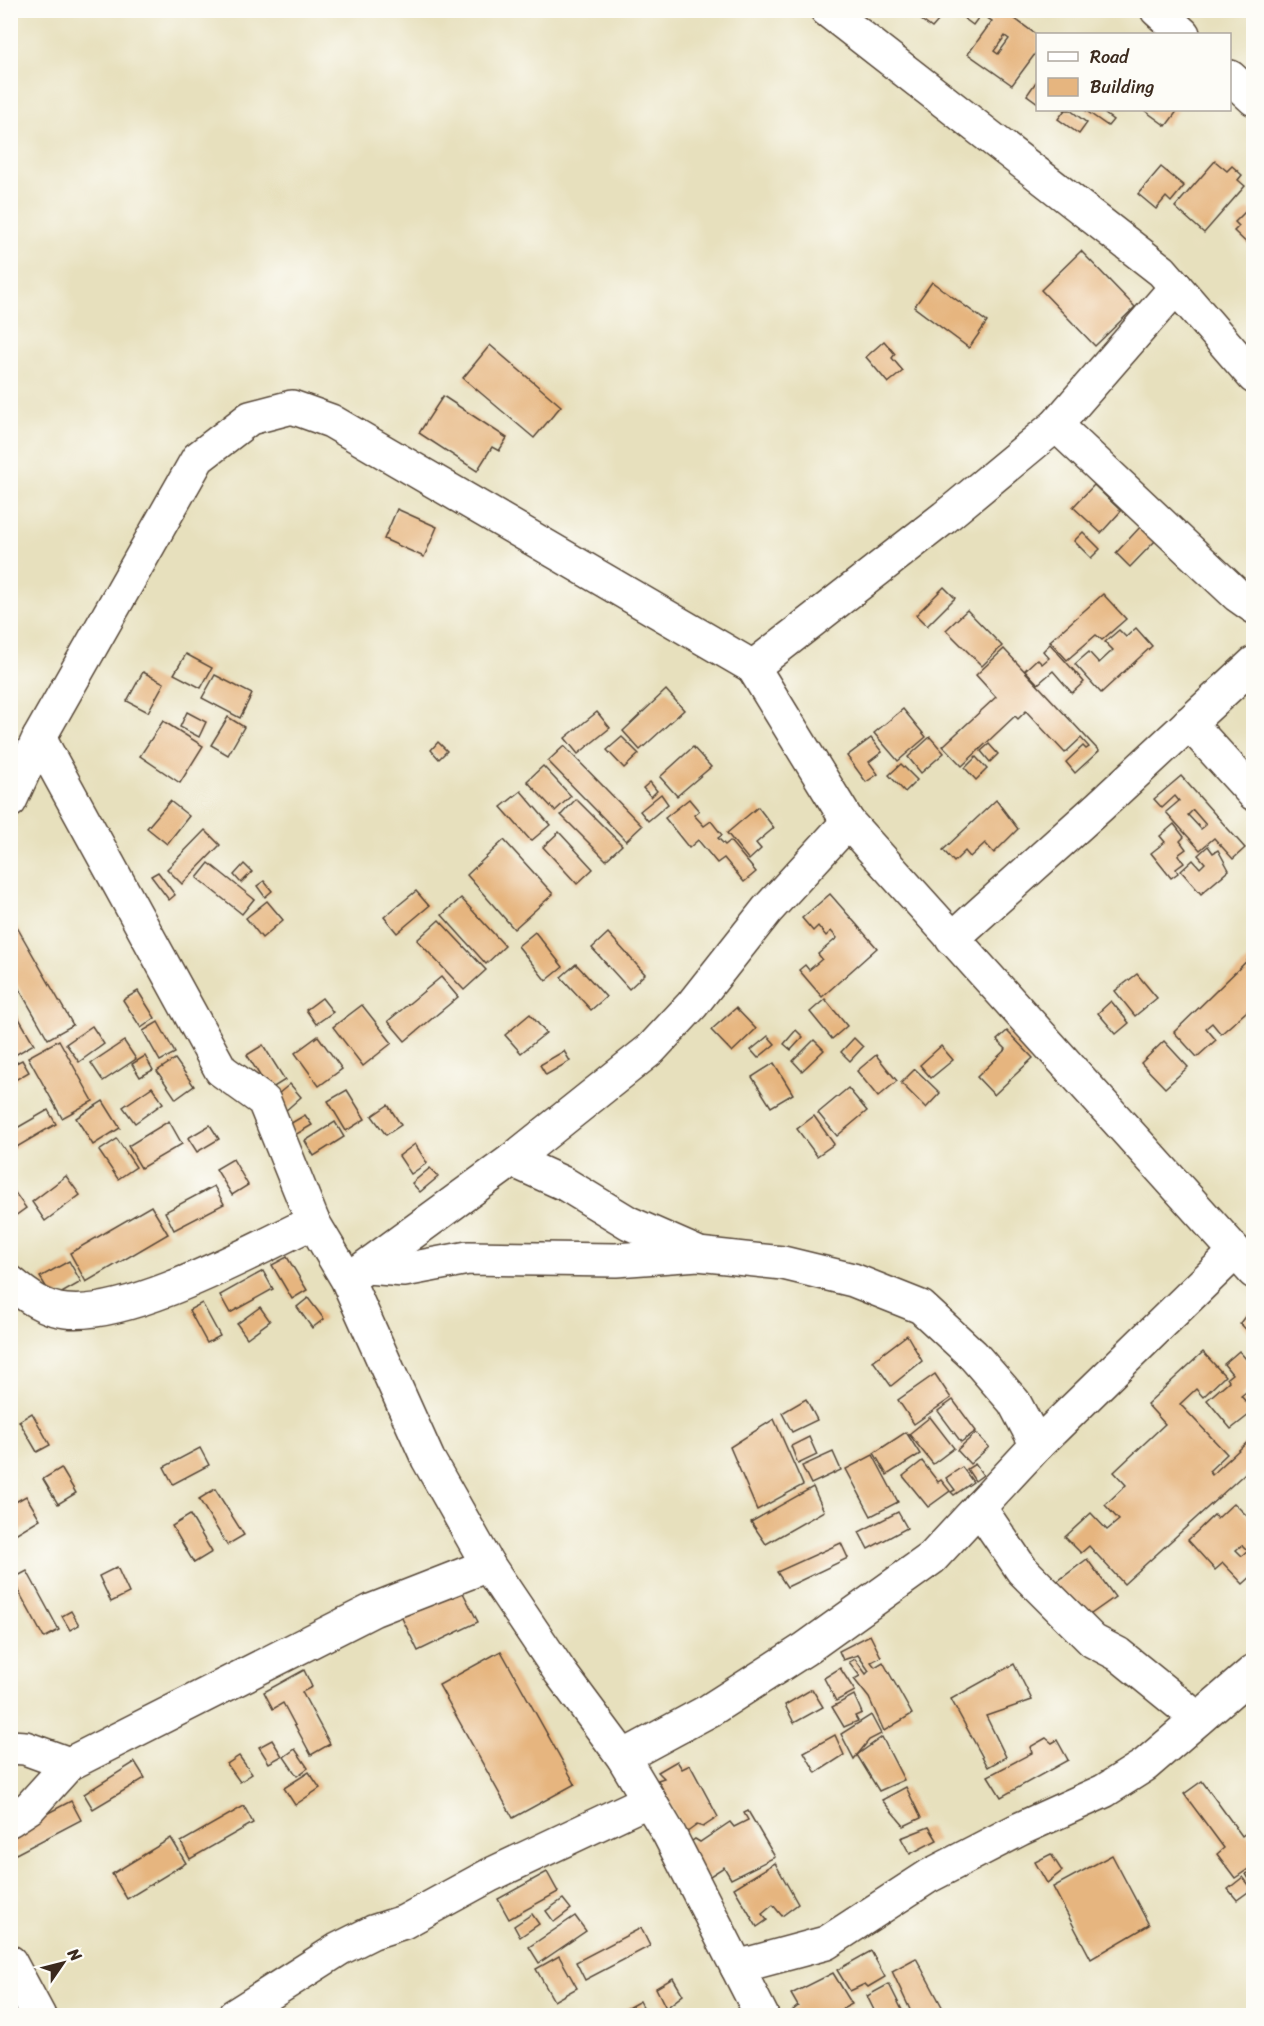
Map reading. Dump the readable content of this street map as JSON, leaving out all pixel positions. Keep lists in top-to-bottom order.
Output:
{
  "legend": ["Road", "Building"],
  "north": "top right"
}
